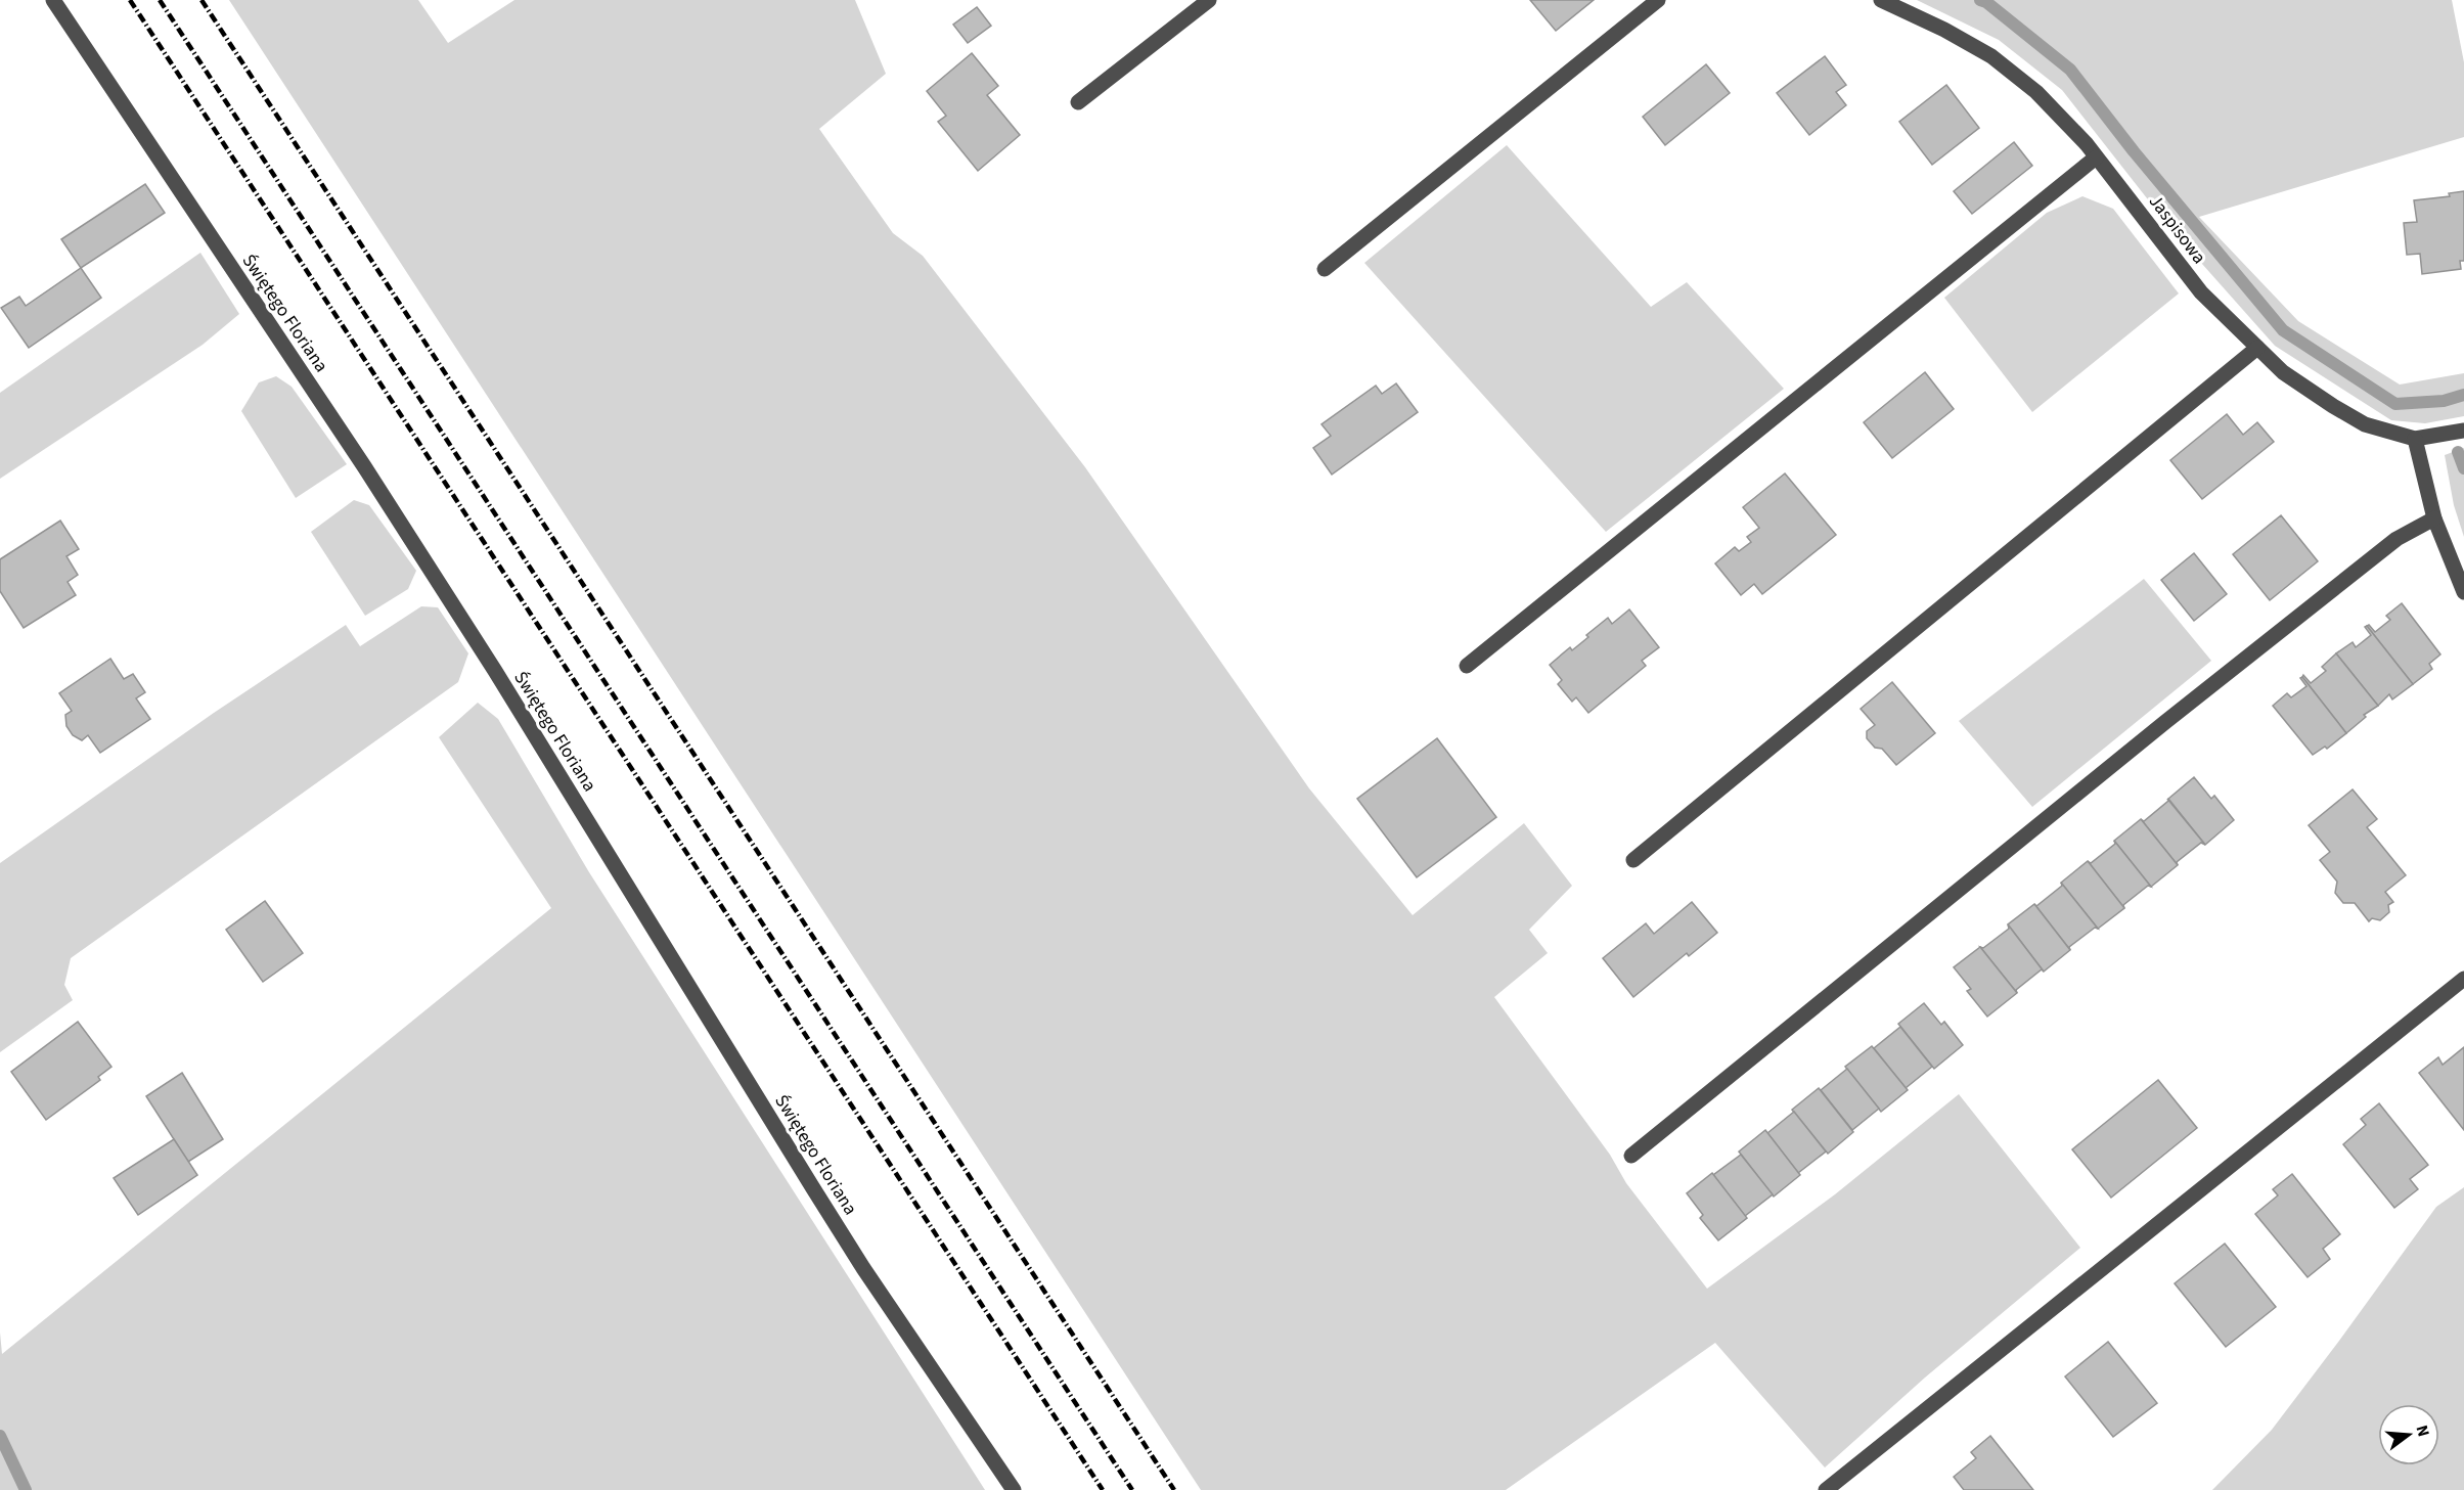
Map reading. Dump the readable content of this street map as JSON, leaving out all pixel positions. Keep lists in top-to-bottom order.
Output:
{
  "streets": {
    "street": ["Jaspisowa", "Świętego Floriana"]
  },
  "north": "right"
}
